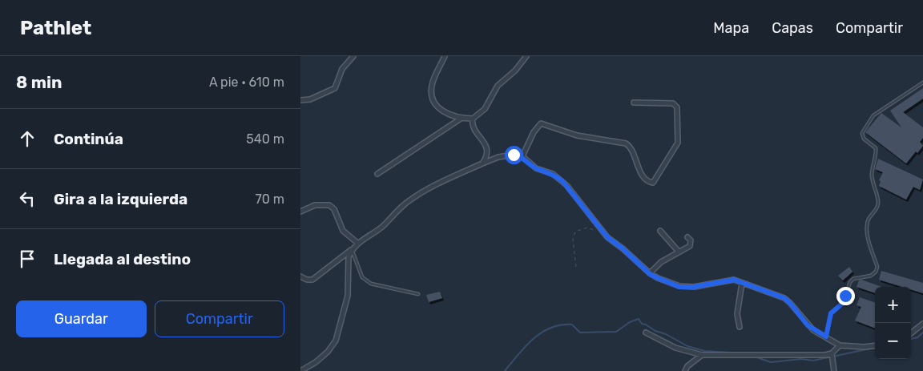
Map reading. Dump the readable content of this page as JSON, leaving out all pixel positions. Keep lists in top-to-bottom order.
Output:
{
  "page": {
    "header": "Pathlet",
    "nav": ["Mapa", "Capas", "Compartir"],
    "heading": ["8 min", "A pie · 610 m"],
    "list": [
      ["Continúa", "540 m"],
      ["Gira a la izquierda", "70 m"],
      "Llegada al destino"
    ],
    "map_buttons": ["+", "−"],
    "buttons": ["Guardar", "Compartir"]
  }
}
